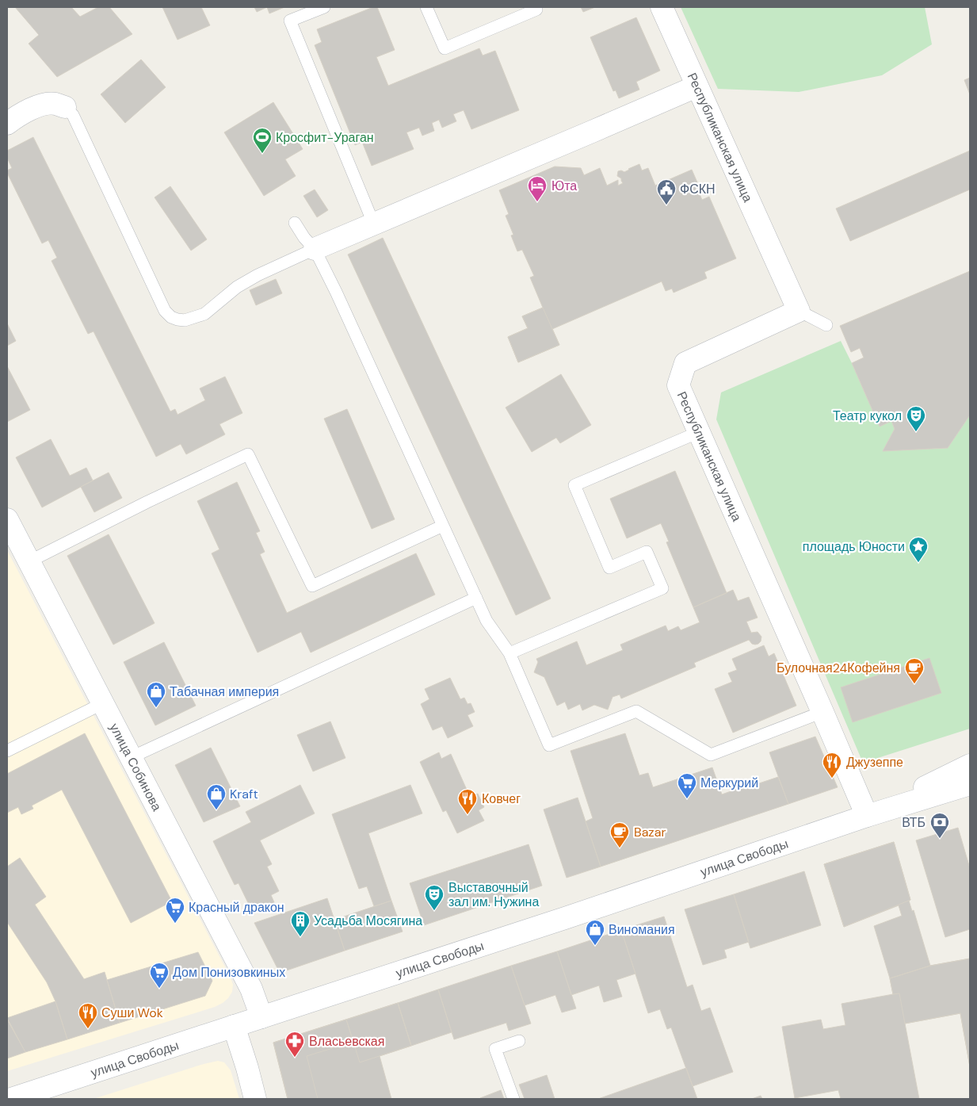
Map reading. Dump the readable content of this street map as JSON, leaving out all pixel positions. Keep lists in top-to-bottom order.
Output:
{
  "streets": {
    "main road": ["Республиканская улица", "улица Собинова", "улица Свободы"]
  },
  "crossings": [
    ["Республиканская улица", "улица Свободы"],
    ["улица Собинова", "улица Свободы"]
  ],
  "places": {
    "sports": ["Кросфит-Ураган"],
    "hotel": ["Юта"],
    "public building": ["ФСКН"],
    "theatre": ["Театр кукол", "Выставочный зал им. Нужина"],
    "place": ["площадь Юности"],
    "cafe": ["Булочная24Кофейня", "Bazar"],
    "shop": ["Табачная империя", "Kraft", "Виномания"],
    "restaurant": ["Джузеппе", "Ковчег", "Суши Wok"],
    "supermarket": ["Меркурий", "Красный дракон", "Дом Понизовкиных"],
    "bank": ["ВТБ"],
    "building": ["Усадьба Мосягина"],
    "pharmacy": ["Власьевская"]
  }
}
